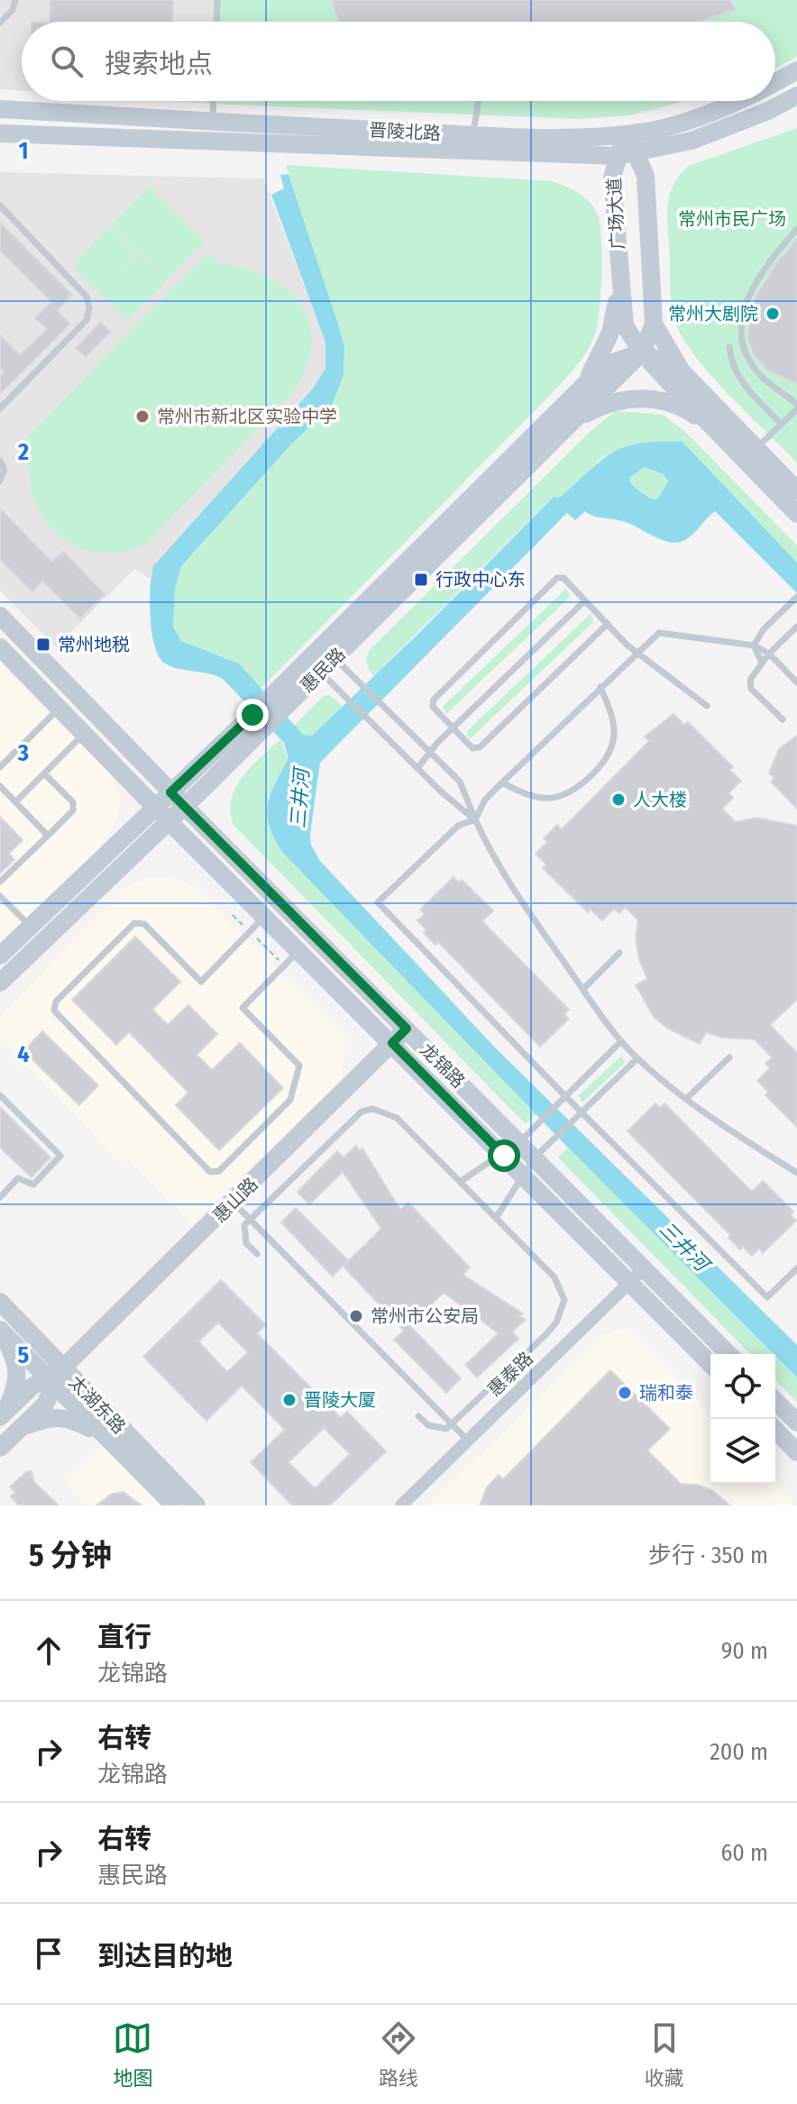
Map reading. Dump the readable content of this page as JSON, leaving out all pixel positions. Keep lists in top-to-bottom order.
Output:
{
  "streets": {
    "main road": [
      "晋陵北路",
      "广场大道",
      "惠民路",
      "龙锦路",
      "惠山路",
      "太湖东路"
    ],
    "street": ["惠泰路"]
  },
  "crossings": [
    ["晋陵北路", "广场大道"],
    ["广场大道", "惠民路"],
    ["惠民路", "龙锦路"],
    ["龙锦路", "惠山路"],
    ["龙锦路", "惠泰路"],
    ["惠山路", "太湖东路"]
  ],
  "water": ["三井河"],
  "parks": ["常州市民广场"],
  "places": {
    "other": [
      "常州大剧院",
      "常州市新北区实验中学",
      "人大楼",
      "常州市公安局",
      "瑞和泰",
      "晋陵大厦"
    ],
    "transit": ["行政中心东", "常州地税"]
  },
  "page": {
    "search": "搜索地点",
    "heading": ["5 分钟", "步行 · 350 m"],
    "list": [
      ["直行", "龙锦路", "90 m"],
      ["右转", "龙锦路", "200 m"],
      ["右转", "惠民路", "60 m"],
      "到达目的地"
    ],
    "nav": ["地图", "路线", "收藏"]
  },
  "grid": {
    "rows": [
      "1",
      "2",
      "3",
      "4",
      "5"
    ]
  }
}
